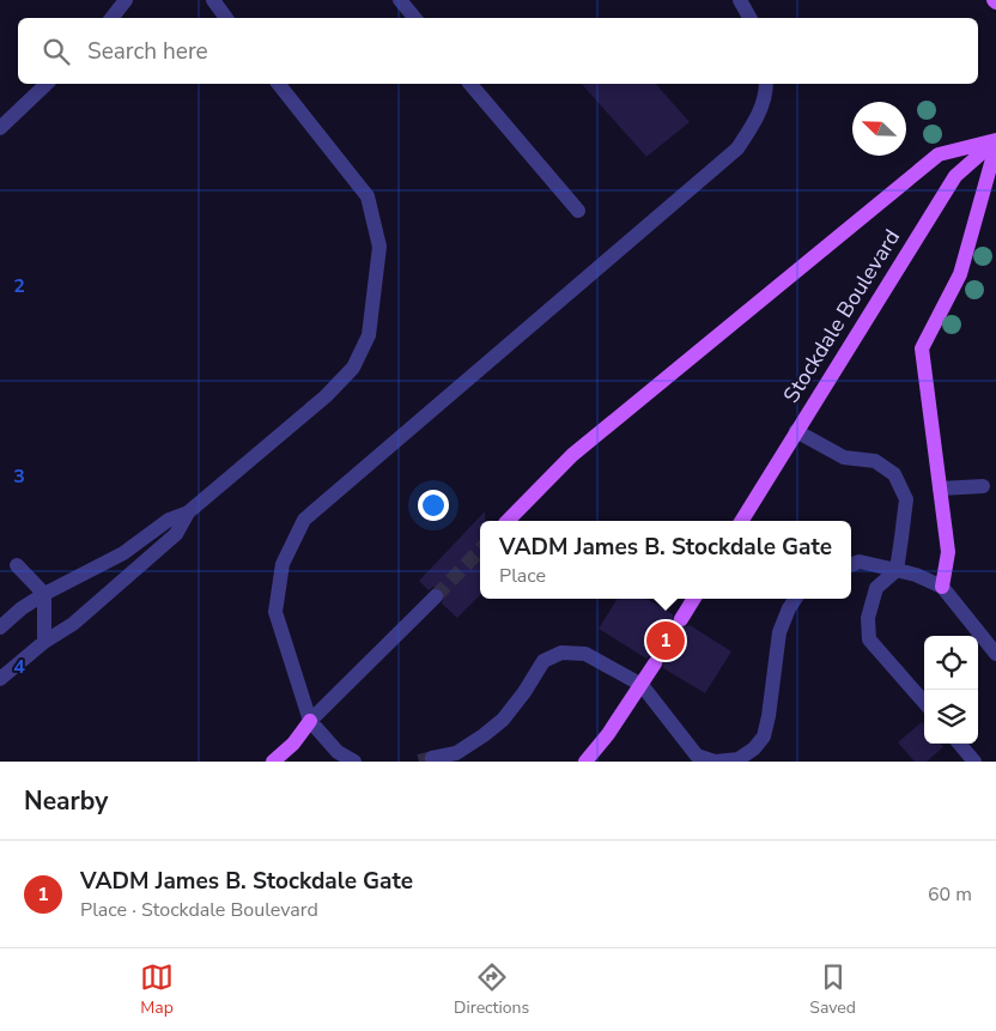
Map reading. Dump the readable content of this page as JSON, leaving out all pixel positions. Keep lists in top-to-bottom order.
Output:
{
  "streets": {
    "main road": ["Stockdale Boulevard"]
  },
  "north": "top left",
  "page": {
    "search": "Search here",
    "popup": ["VADM James B. Stockdale Gate", "Place"],
    "pins": "1",
    "heading": "Nearby",
    "list": [
      {
        "mark": "1",
        "name": "VADM James B. Stockdale Gate",
        "note": "Place · Stockdale Boulevard",
        "value": "60 m"
      }
    ],
    "nav": ["Map", "Directions", "Saved"]
  },
  "grid": {
    "rows": ["2", "3", "4"]
  }
}
